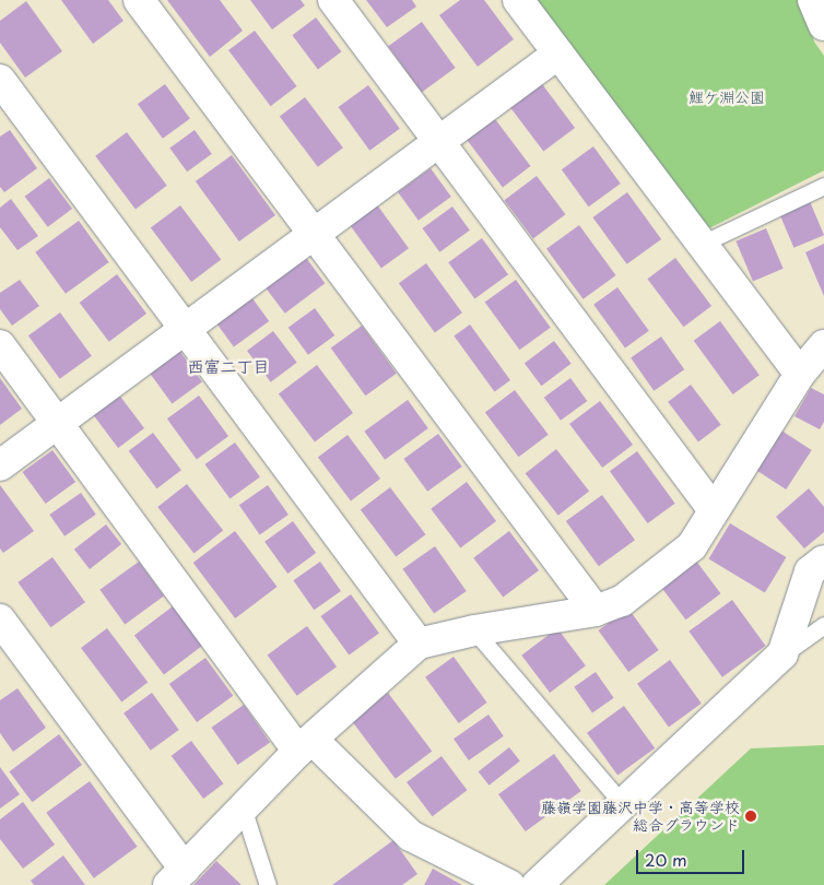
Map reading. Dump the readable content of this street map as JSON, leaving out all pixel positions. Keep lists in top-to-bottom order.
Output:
{
  "districts": ["西富二丁目"],
  "parks": ["鯉ケ淵公園"],
  "places": ["藤嶺学園藤沢中学・高等学校 総合グラウンド"],
  "scale_bar": "20 m"
}
